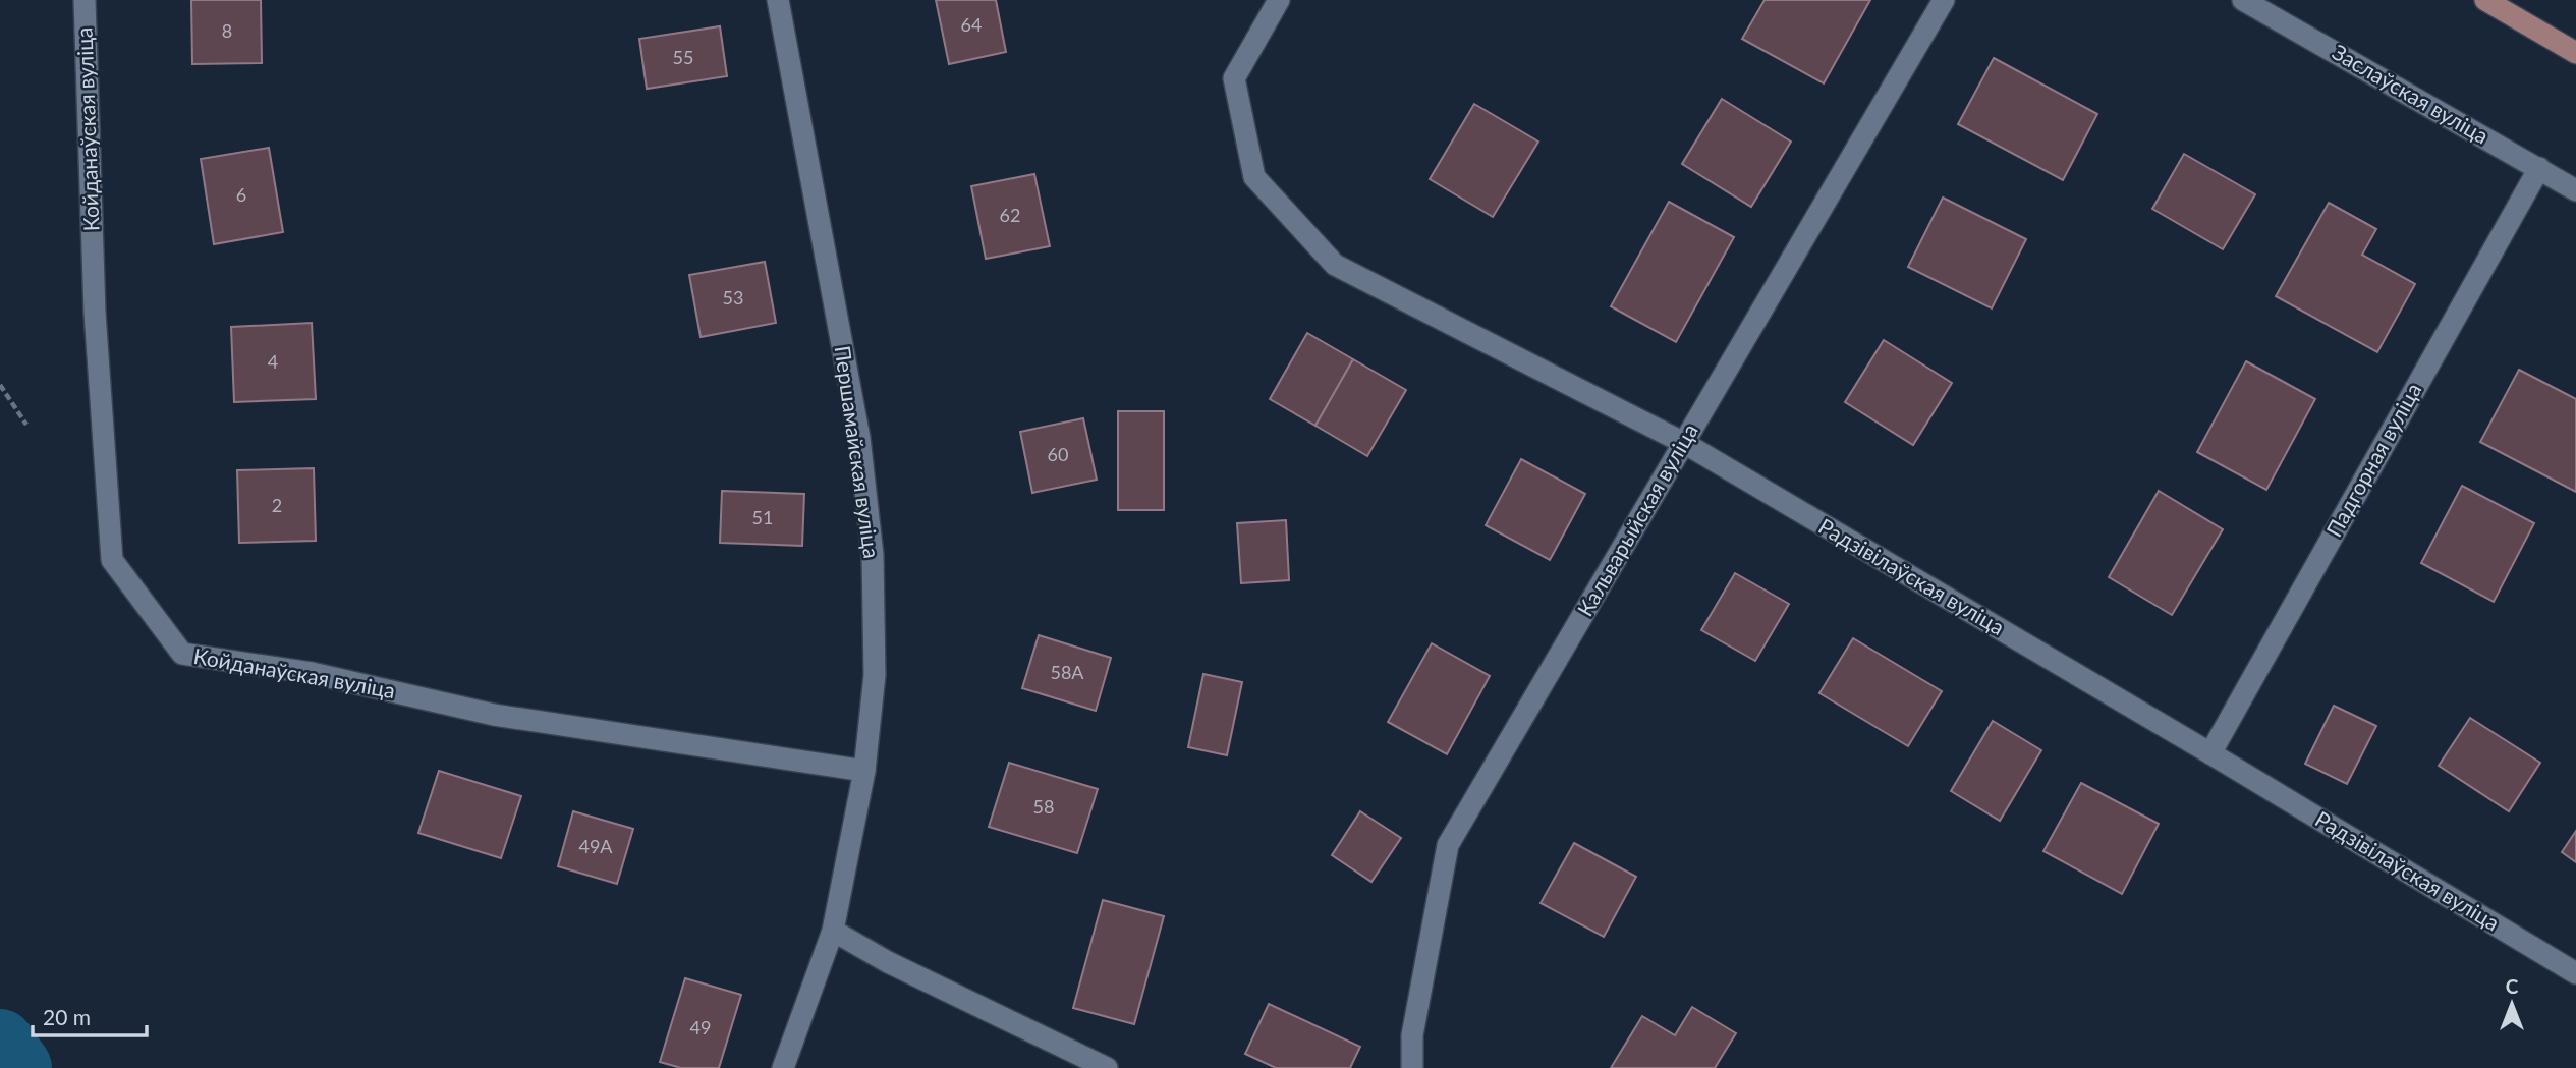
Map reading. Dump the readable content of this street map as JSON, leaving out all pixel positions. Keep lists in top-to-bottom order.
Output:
{
  "streets": {
    "street": [
      "Заслаўская вуліца",
      "Койданаўская вуліца",
      "Першамайская вуліца",
      "Падгорная вуліца",
      "Кальварыйская вуліца",
      "Радзівілаўская вуліца"
    ]
  },
  "crossings": [
    ["Заслаўская вуліца", "Падгорная вуліца"],
    ["Койданаўская вуліца", "Першамайская вуліца"],
    ["Падгорная вуліца", "Радзівілаўская вуліца"],
    ["Кальварыйская вуліца", "Радзівілаўская вуліца"]
  ],
  "house_numbers": [
    "64",
    "8",
    "55",
    "6",
    "62",
    "53",
    "4",
    "60",
    "2",
    "51",
    "58А",
    "58",
    "49А",
    "49"
  ],
  "scale_bar": "20 m",
  "north": "top"
}
